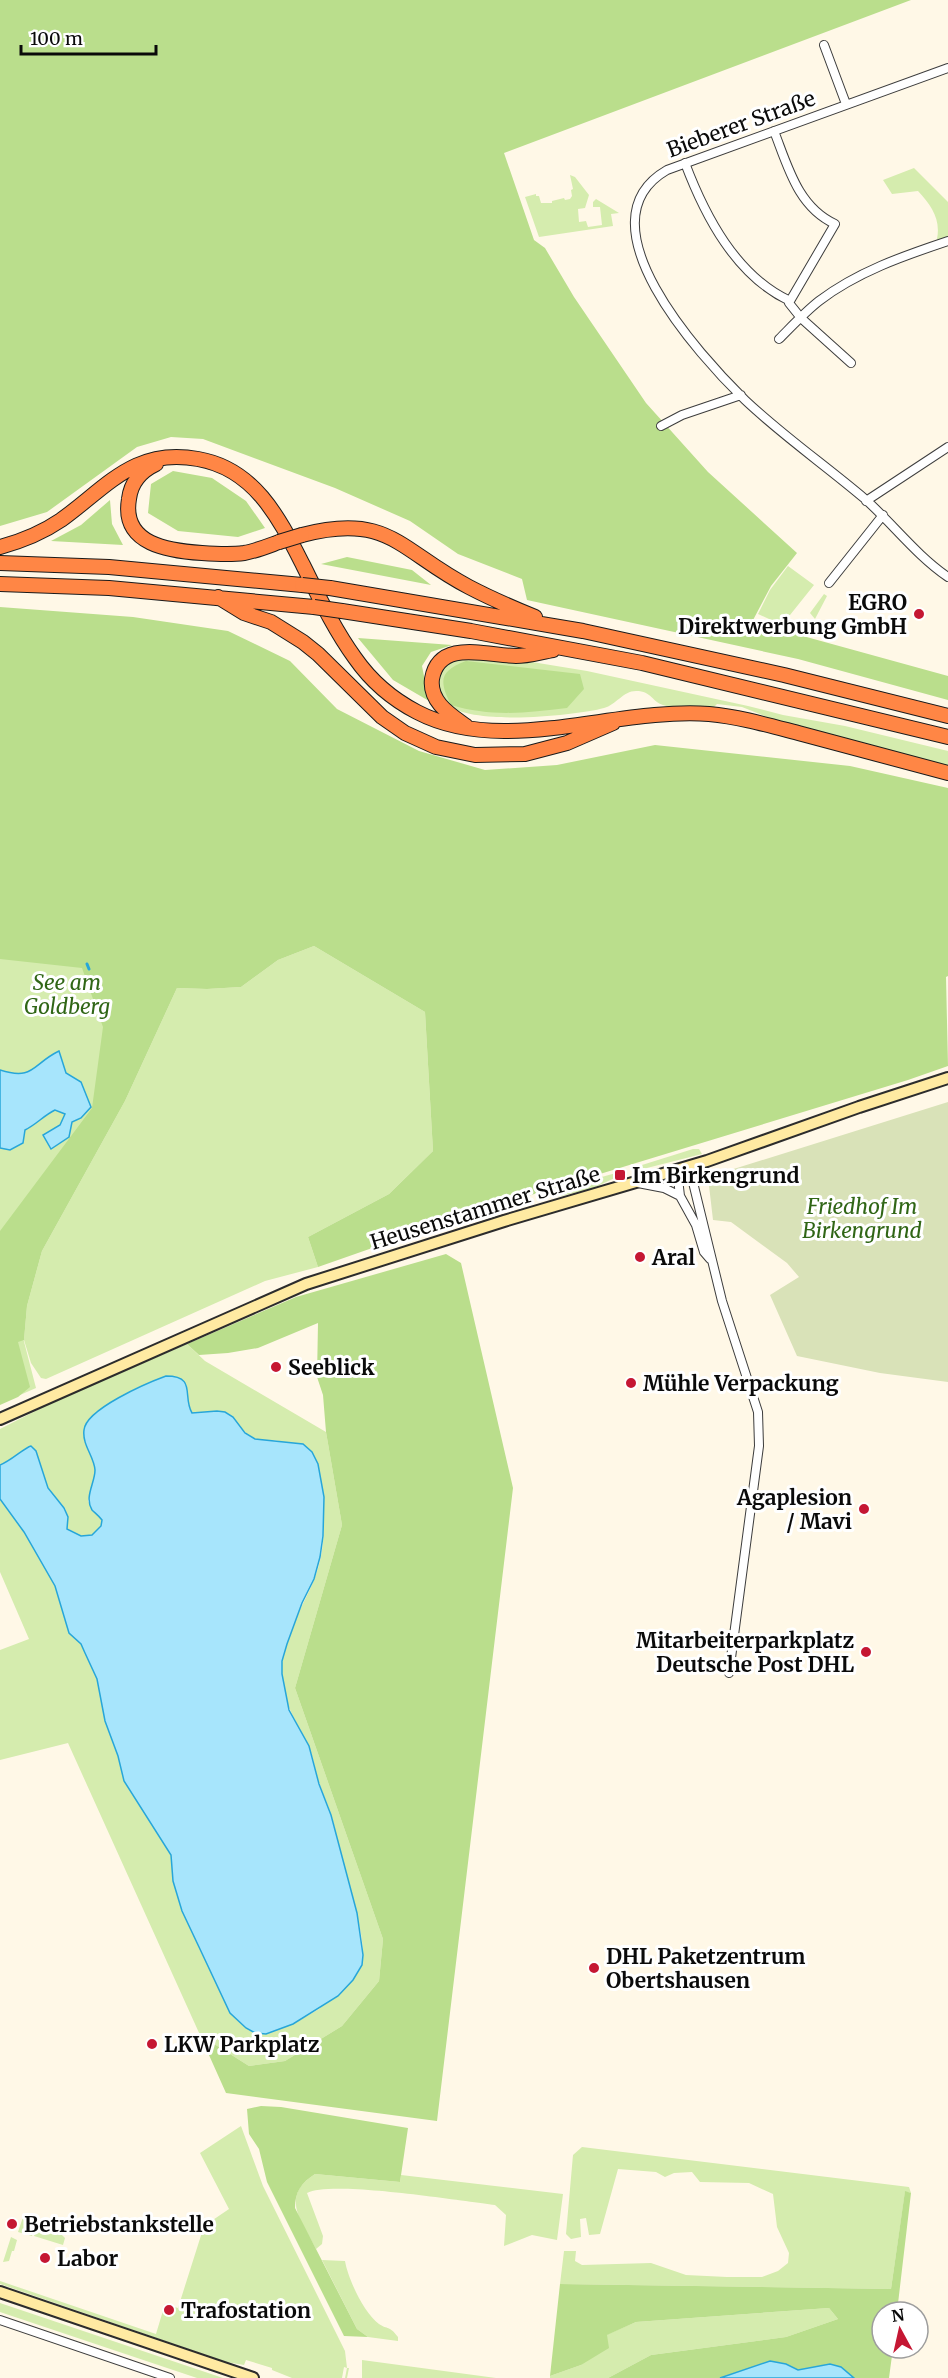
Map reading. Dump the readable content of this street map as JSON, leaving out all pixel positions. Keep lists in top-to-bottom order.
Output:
{
  "streets": {
    "main road": ["Heusenstammer Straße"],
    "street": ["Bieberer Straße"]
  },
  "parks": ["See am Goldberg", "Friedhof Im Birkengrund"],
  "places": {
    "other": [
      "EGRO Direktwerbung GmbH",
      "Aral",
      "Seeblick",
      "Mühle Verpackung",
      "Agaplesion / Mavi",
      "Mitarbeiterparkplatz Deutsche Post DHL",
      "DHL Paketzentrum Obertshausen",
      "LKW Parkplatz",
      "Betriebstankstelle",
      "Labor",
      "Trafostation"
    ],
    "transit": ["Im Birkengrund"]
  },
  "scale_bar": "100 m",
  "north": "top"
}
